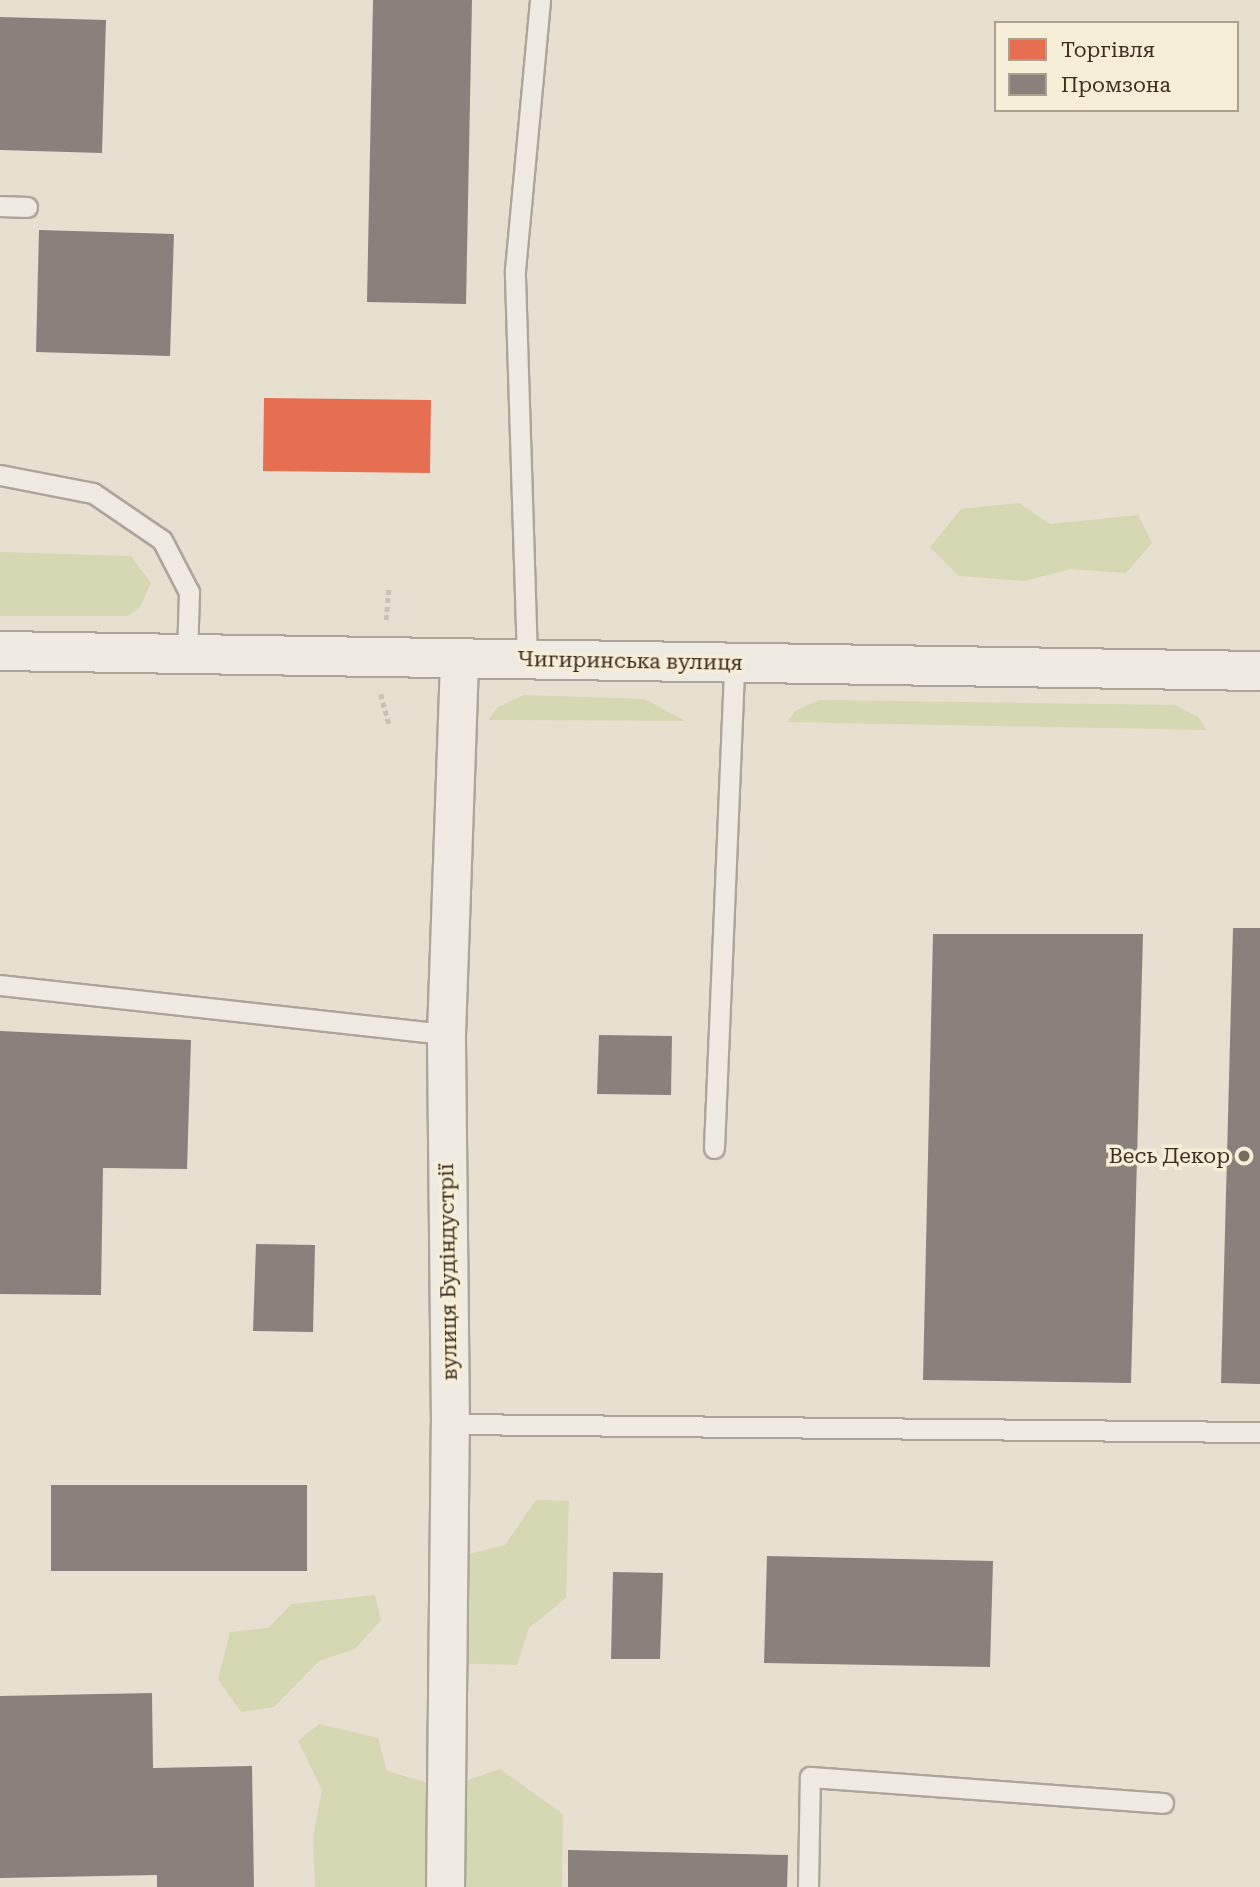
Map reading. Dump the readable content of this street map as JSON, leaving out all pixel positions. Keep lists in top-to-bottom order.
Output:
{
  "streets": {
    "main road": ["Чигиринська вулиця"],
    "street": ["вулиця Будіндустрії"]
  },
  "crossings": [
    ["Чигиринська вулиця", "вулиця Будіндустрії"]
  ],
  "places": ["Весь Декор"],
  "legend": ["Торгівля", "Промзона"]
}
